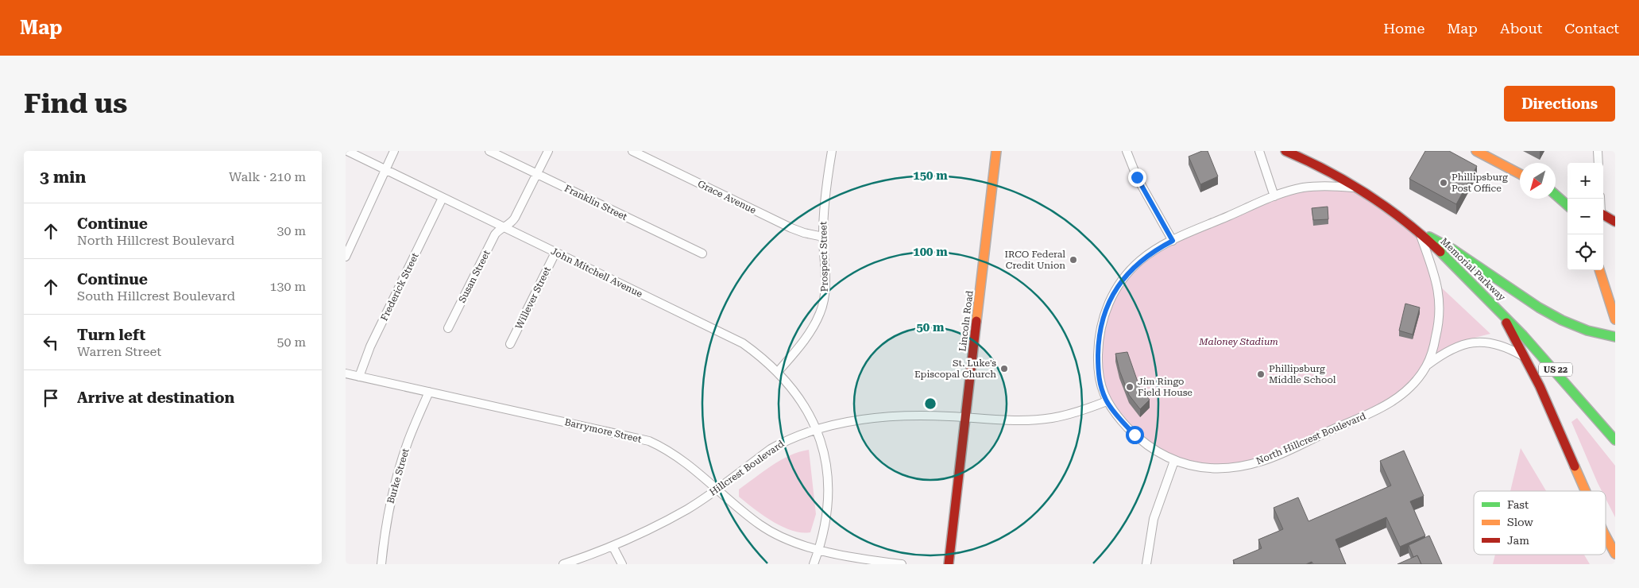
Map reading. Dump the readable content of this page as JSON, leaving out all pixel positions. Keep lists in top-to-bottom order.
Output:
{
  "streets": {
    "main road": ["Memorial Parkway", "Lincoln Road", "US 22"],
    "street": [
      "Grace Avenue",
      "Franklin Street",
      "Prospect Street",
      "John Mitchell Avenue",
      "Susan Street",
      "Frederick Street",
      "Willever Street",
      "Barrymore Street",
      "North Hillcrest Boulevard",
      "Hillcrest Boulevard",
      "Burke Street"
    ]
  },
  "crossings": [
    ["Grace Avenue", "Prospect Street"],
    ["Franklin Street", "Susan Street"],
    ["Prospect Street", "John Mitchell Avenue"],
    ["Memorial Parkway", "US 22"],
    ["Memorial Parkway", "North Hillcrest Boulevard"],
    ["John Mitchell Avenue", "Susan Street"],
    ["John Mitchell Avenue", "Frederick Street"],
    ["John Mitchell Avenue", "Willever Street"],
    ["John Mitchell Avenue", "Barrymore Street"],
    ["John Mitchell Avenue", "Hillcrest Boulevard"],
    ["Frederick Street", "Barrymore Street"],
    ["Lincoln Road", "Hillcrest Boulevard"],
    ["Barrymore Street", "Hillcrest Boulevard"],
    ["Barrymore Street", "Burke Street"],
    ["North Hillcrest Boulevard", "Hillcrest Boulevard"]
  ],
  "parks": ["Maloney Stadium"],
  "places": [
    "Phillipsburg Post Office",
    "IRCO Federal Credit Union",
    "St. Luke's Episcopal Church",
    "Phillipsburg Middle School",
    "Jim Ringo Field House"
  ],
  "legend": ["Fast", "Slow", "Jam"],
  "north": "bottom left",
  "page": {
    "header": "Map",
    "nav": [
      "Home",
      "Map",
      "About",
      "Contact"
    ],
    "buttons": "Directions",
    "title": "Find us",
    "heading": ["3 min", "Walk · 210 m"],
    "map_buttons": ["+", "−"],
    "list": [
      ["Continue", "North Hillcrest Boulevard", "30 m"],
      ["Continue", "South Hillcrest Boulevard", "130 m"],
      ["Turn left", "Warren Street", "50 m"],
      "Arrive at destination"
    ]
  },
  "rings": ["150 m", "100 m", "50 m"]
}
